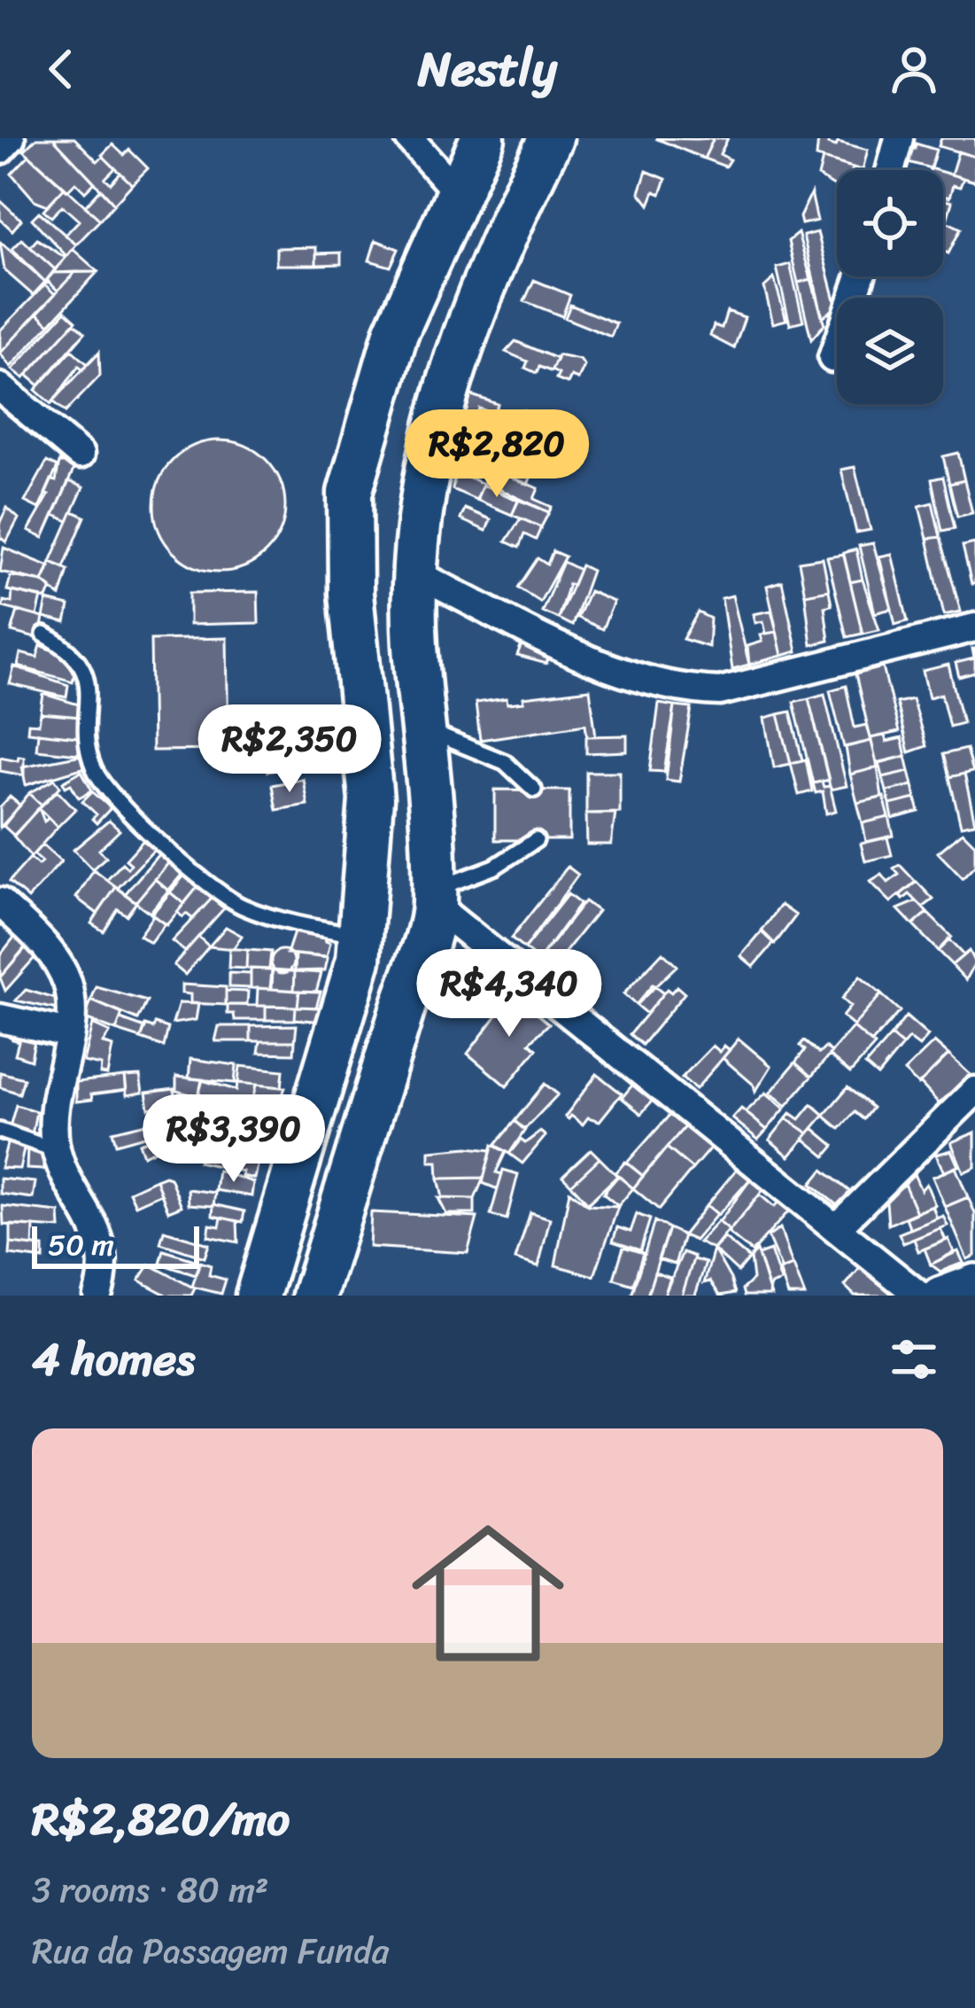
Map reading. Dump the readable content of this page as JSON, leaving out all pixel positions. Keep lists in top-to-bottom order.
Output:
{
  "scale_bar": "50 m",
  "page": {
    "header": "Nestly",
    "price": [
      "R$2,820",
      "R$2,350",
      "R$4,340",
      "R$3,390"
    ],
    "scale": "50 m",
    "heading": "4 homes",
    "list": [
      {
        "name": "R$2,820/mo",
        "note": "3 rooms · 80 m² · Rua da Passagem Funda"
      }
    ]
  }
}
